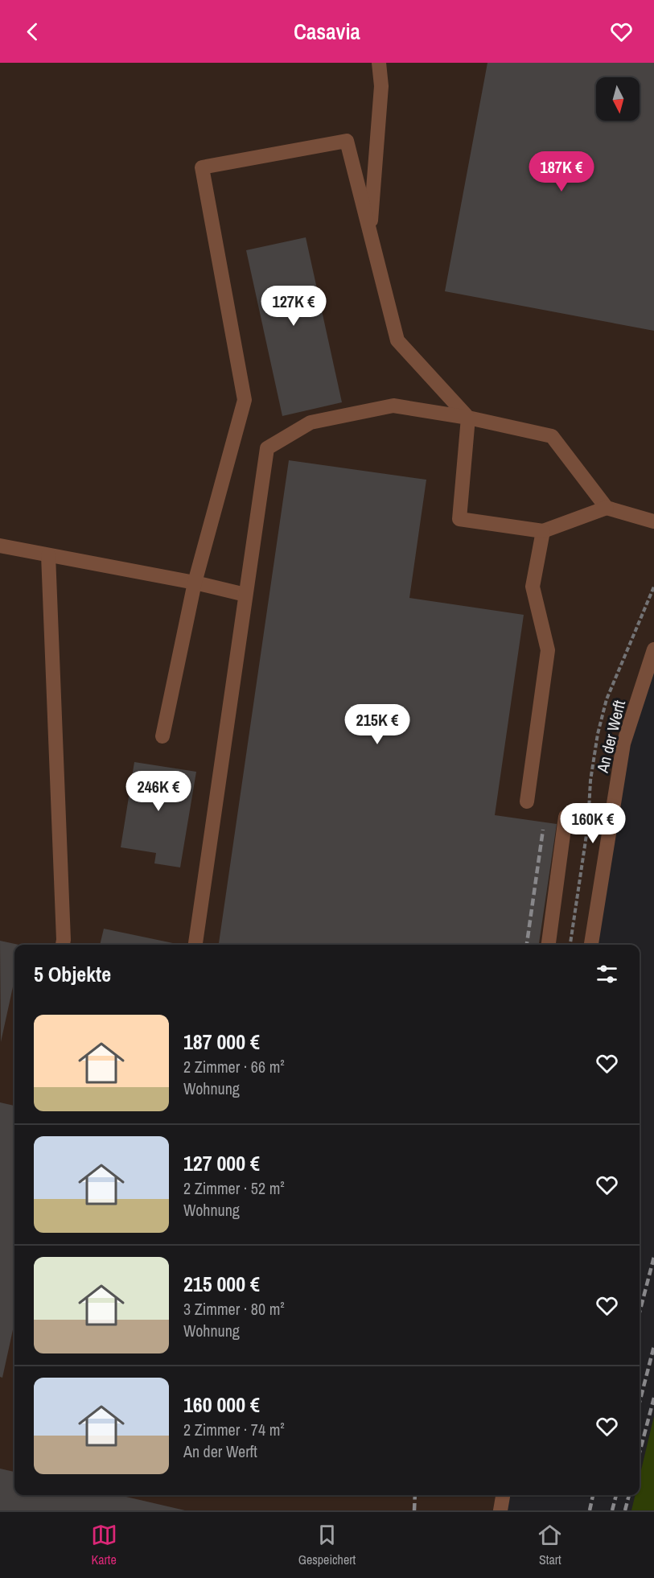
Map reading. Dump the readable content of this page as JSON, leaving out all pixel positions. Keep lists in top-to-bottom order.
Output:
{
  "streets": {
    "street": ["An der Werft"]
  },
  "north": "bottom",
  "page": {
    "header": "Casavia",
    "price": [
      "187K €",
      "127K €",
      "215K €",
      "246K €",
      "160K €"
    ],
    "heading": "5 Objekte",
    "list": [
      {
        "name": "187 000 €",
        "note": "2 Zimmer · 66 m² · Wohnung"
      },
      {
        "name": "127 000 €",
        "note": "2 Zimmer · 52 m² · Wohnung"
      },
      {
        "name": "215 000 €",
        "note": "3 Zimmer · 80 m² · Wohnung"
      },
      {
        "name": "160 000 €",
        "note": "2 Zimmer · 74 m² · An der Werft"
      }
    ],
    "tabs": ["Karte", "Gespeichert", "Start"]
  }
}
